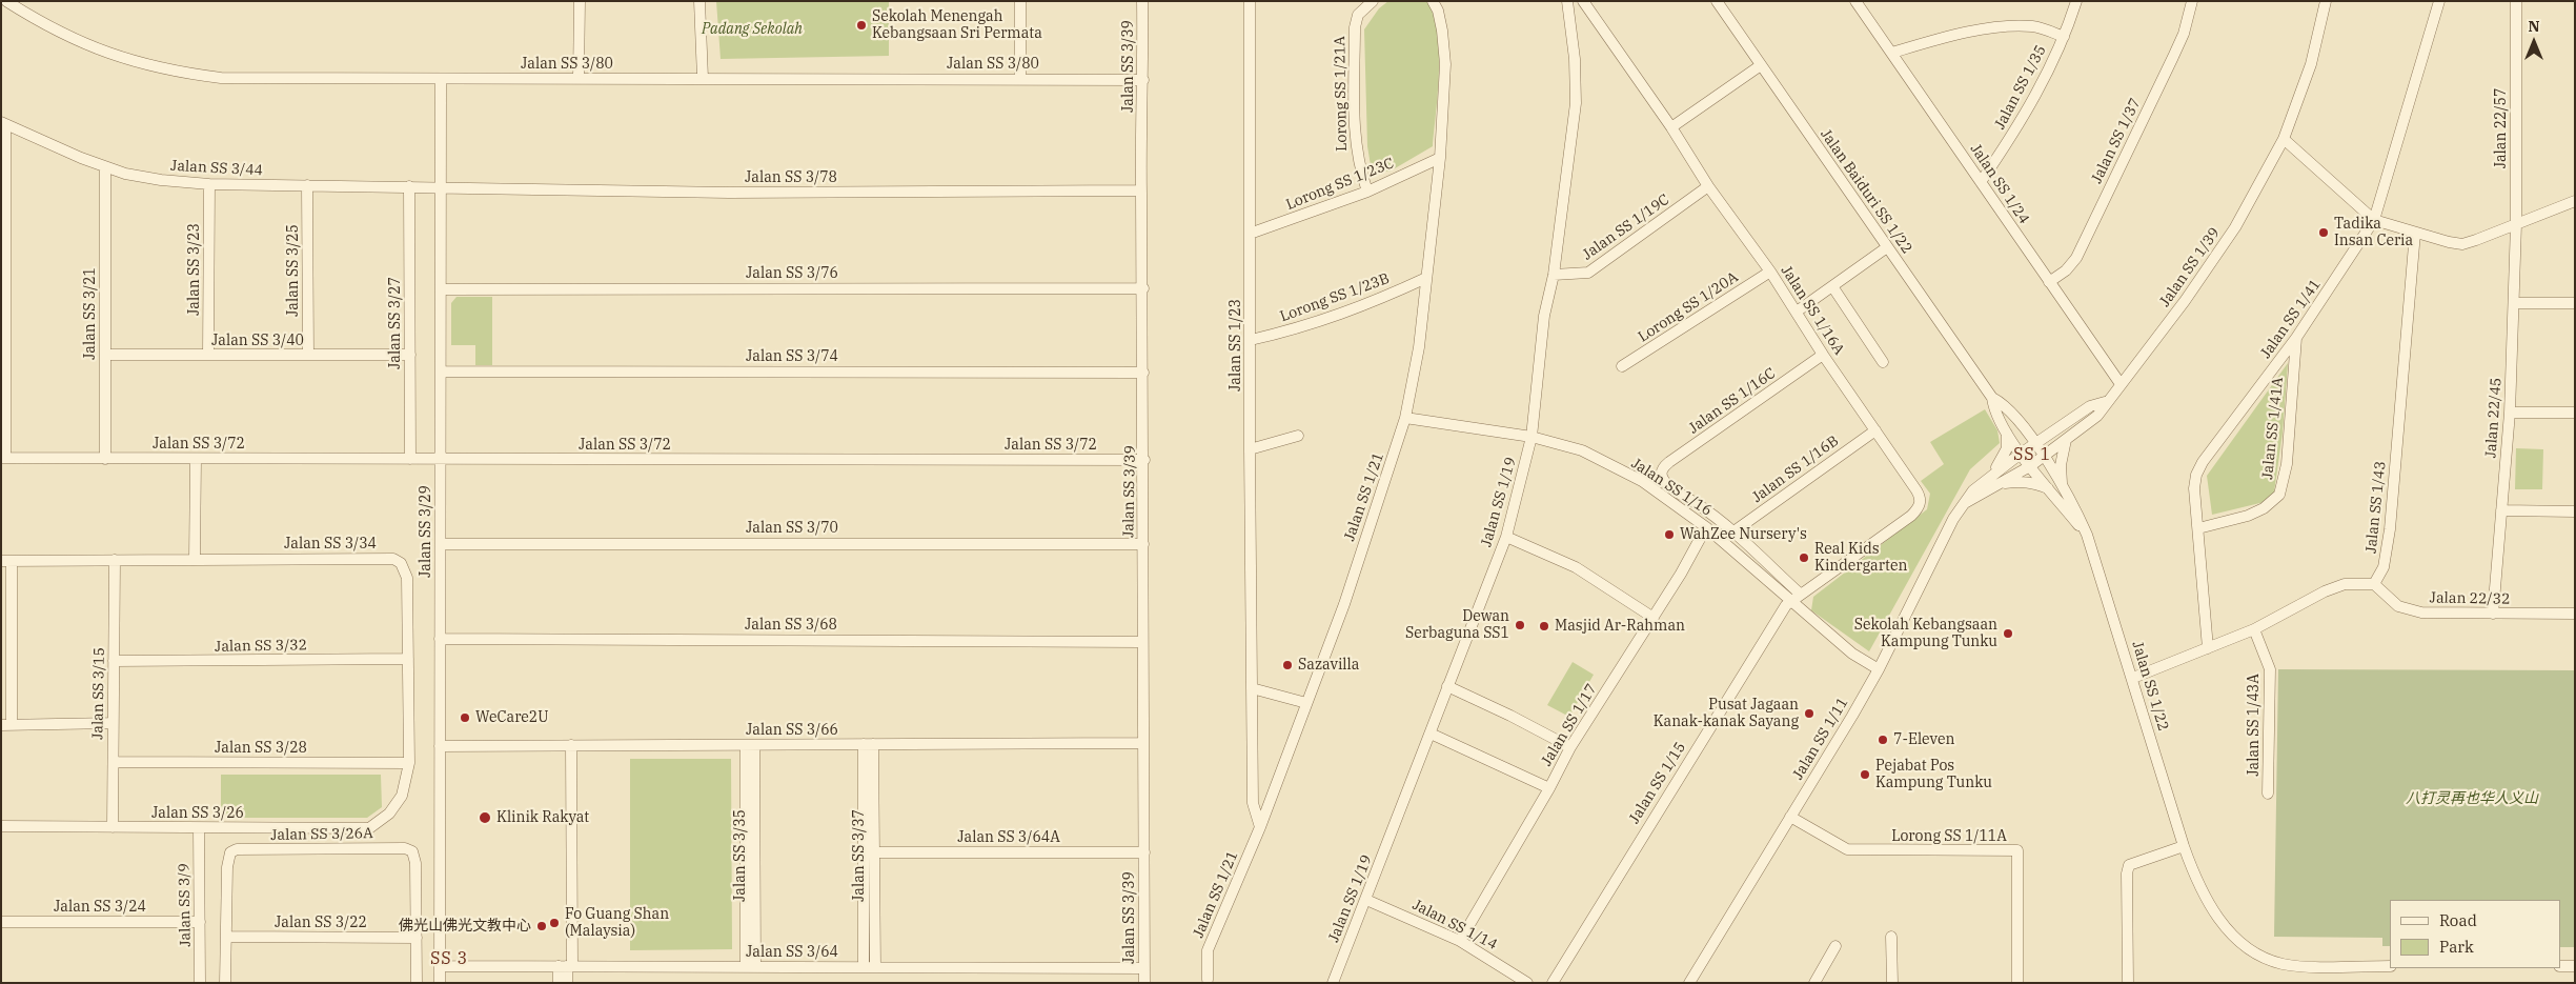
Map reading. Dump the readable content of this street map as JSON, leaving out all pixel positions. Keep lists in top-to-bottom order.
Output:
{
  "streets": {
    "street": [
      "Jalan SS 3/80",
      "Jalan SS 3/39",
      "Jalan SS 1/35",
      "Lorong SS 1/21A",
      "Jalan 22/57",
      "Jalan SS 1/37",
      "Jalan SS 3/44",
      "Jalan SS 3/78",
      "Lorong SS 1/23C",
      "Jalan SS 1/24",
      "Jalan Baiduri SS 1/22",
      "Jalan SS 1/19C",
      "Jalan SS 1/39",
      "Jalan SS 3/23",
      "Jalan SS 3/25",
      "Jalan SS 3/76",
      "Lorong SS 1/23B",
      "Lorong SS 1/20A",
      "Jalan SS 1/16A",
      "Jalan SS 3/21",
      "Jalan SS 1/41",
      "Jalan SS 3/27",
      "Jalan SS 3/40",
      "Jalan SS 1/23",
      "Jalan SS 3/74",
      "Jalan SS 1/16C",
      "Jalan 22/45",
      "Jalan SS 1/41A",
      "Jalan SS 3/72",
      "Jalan SS 1/16B",
      "Jalan SS 1/16",
      "Jalan SS 1/21",
      "Jalan SS 1/19",
      "Jalan SS 1/43",
      "Jalan SS 3/70",
      "Jalan SS 3/29",
      "Jalan SS 3/34",
      "Jalan 22/32",
      "Jalan SS 3/68",
      "Jalan SS 3/32",
      "Jalan SS 1/22",
      "Jalan SS 3/15",
      "Jalan SS 1/17",
      "Jalan SS 1/43A",
      "Jalan SS 3/66",
      "Jalan SS 1/11",
      "Jalan SS 3/28",
      "Jalan SS 1/15",
      "Jalan SS 3/26",
      "Jalan SS 3/26A",
      "Lorong SS 1/11A",
      "Jalan SS 3/64A",
      "Jalan SS 3/35",
      "Jalan SS 3/37",
      "Jalan SS 3/9",
      "Jalan SS 3/24",
      "Jalan SS 3/22",
      "Jalan SS 1/14",
      "Jalan SS 3/64"
    ]
  },
  "crossings": [
    ["Jalan SS 3/80", "Jalan SS 3/39"],
    ["Jalan SS 3/80", "Jalan SS 3/29"],
    ["Jalan SS 3/39", "Jalan SS 3/78"],
    ["Jalan SS 3/39", "Jalan SS 3/76"],
    ["Jalan SS 3/39", "Jalan SS 3/74"],
    ["Jalan SS 3/39", "Jalan SS 3/72"],
    ["Jalan SS 3/39", "Jalan SS 3/70"],
    ["Jalan SS 3/39", "Jalan SS 3/68"],
    ["Jalan SS 3/39", "Jalan SS 3/66"],
    ["Jalan SS 3/39", "Jalan SS 3/64A"],
    ["Jalan SS 3/39", "Jalan SS 3/64"],
    ["Jalan SS 1/35", "Jalan SS 1/24"],
    ["Lorong SS 1/21A", "Lorong SS 1/23C"],
    ["Jalan 22/57", "Jalan 22/45"],
    ["Jalan SS 1/37", "Jalan SS 1/24"],
    ["Jalan SS 3/44", "Jalan SS 3/78"],
    ["Jalan SS 3/44", "Jalan SS 3/23"],
    ["Jalan SS 3/44", "Jalan SS 3/25"],
    ["Jalan SS 3/44", "Jalan SS 3/21"],
    ["Jalan SS 3/44", "Jalan SS 3/27"],
    ["Jalan SS 3/44", "Jalan SS 3/29"],
    ["Jalan SS 3/78", "Jalan SS 3/29"],
    ["Lorong SS 1/23C", "Jalan SS 1/23"],
    ["Lorong SS 1/23C", "Jalan SS 1/21"],
    ["Jalan SS 1/24", "Jalan SS 1/39"],
    ["Jalan Baiduri SS 1/22", "Jalan SS 1/22"],
    ["Jalan SS 1/19C", "Jalan SS 1/16A"],
    ["Jalan SS 1/19C", "Jalan SS 1/19"],
    ["Jalan SS 1/39", "Jalan SS 1/22"],
    ["Jalan SS 1/39", "Jalan SS 1/11"],
    ["Jalan SS 3/23", "Jalan SS 3/40"],
    ["Jalan SS 3/25", "Jalan SS 3/40"],
    ["Jalan SS 3/76", "Jalan SS 3/29"],
    ["Lorong SS 1/23B", "Jalan SS 1/23"],
    ["Lorong SS 1/23B", "Jalan SS 1/21"],
    ["Lorong SS 1/20A", "Jalan SS 1/16A"],
    ["Jalan SS 1/16A", "Jalan SS 1/16C"],
    ["Jalan SS 1/16A", "Jalan SS 1/16B"],
    ["Jalan SS 1/16A", "Jalan SS 1/16"],
    ["Jalan SS 1/16A", "Jalan SS 1/15"],
    ["Jalan SS 3/21", "Jalan SS 3/40"],
    ["Jalan SS 3/21", "Jalan SS 3/72"],
    ["Jalan SS 1/41", "Jalan SS 1/41A"],
    ["Jalan SS 3/27", "Jalan SS 3/40"],
    ["Jalan SS 3/27", "Jalan SS 3/72"],
    ["Jalan SS 1/23", "Jalan SS 1/21"],
    ["Jalan SS 3/74", "Jalan SS 3/29"],
    ["Jalan SS 1/16C", "Jalan SS 1/16"],
    ["Jalan 22/45", "Jalan 22/32"],
    ["Jalan SS 3/72", "Jalan SS 3/29"],
    ["Jalan SS 1/16B", "Jalan SS 1/16"],
    ["Jalan SS 1/16", "Jalan SS 1/21"],
    ["Jalan SS 1/16", "Jalan SS 1/19"],
    ["Jalan SS 1/16", "Jalan SS 1/17"],
    ["Jalan SS 1/16", "Jalan SS 1/11"],
    ["Jalan SS 1/16", "Jalan SS 1/15"],
    ["Jalan SS 1/19", "Jalan SS 1/14"],
    ["Jalan SS 1/43", "Jalan 22/32"],
    ["Jalan SS 3/70", "Jalan SS 3/29"],
    ["Jalan SS 3/29", "Jalan SS 3/68"],
    ["Jalan SS 3/29", "Jalan SS 3/66"],
    ["Jalan SS 3/29", "Jalan SS 3/64"],
    ["Jalan SS 3/34", "Jalan SS 3/32"],
    ["Jalan SS 3/34", "Jalan SS 3/15"],
    ["Jalan SS 3/34", "Jalan SS 3/28"],
    ["Jalan SS 3/34", "Jalan SS 3/26"],
    ["Jalan SS 3/32", "Jalan SS 3/15"],
    ["Jalan SS 1/22", "Jalan SS 1/11"],
    ["Jalan SS 3/15", "Jalan SS 3/28"],
    ["Jalan SS 3/15", "Jalan SS 3/26"],
    ["Jalan SS 1/17", "Jalan SS 1/14"],
    ["Jalan SS 3/66", "Jalan SS 3/35"],
    ["Jalan SS 3/66", "Jalan SS 3/37"],
    ["Jalan SS 1/11", "Lorong SS 1/11A"],
    ["Jalan SS 3/26", "Jalan SS 3/9"],
    ["Jalan SS 3/26A", "Jalan SS 3/22"],
    ["Jalan SS 3/64A", "Jalan SS 3/37"],
    ["Jalan SS 3/35", "Jalan SS 3/64"],
    ["Jalan SS 3/37", "Jalan SS 3/64"],
    ["Jalan SS 3/9", "Jalan SS 3/24"]
  ],
  "districts": ["SS 1", "SS 3"],
  "parks": ["Padang Sekolah", "八打灵再也华人义山"],
  "places": [
    "Sekolah Menengah Kebangsaan Sri Permata",
    "Tadika Insan Ceria",
    "WahZee Nursery's",
    "Real Kids Kindergarten",
    "Dewan Serbaguna SS1",
    "Masjid Ar-Rahman",
    "Sekolah Kebangsaan Kampung Tunku",
    "Sazavilla",
    "Pusat Jagaan Kanak-kanak Sayang",
    "WeCare2U",
    "7-Eleven",
    "Pejabat Pos Kampung Tunku",
    "Klinik Rakyat",
    "Fo Guang Shan (Malaysia)",
    "佛光山佛光文教中心"
  ],
  "legend": ["Road", "Park"],
  "north": "top"
}
